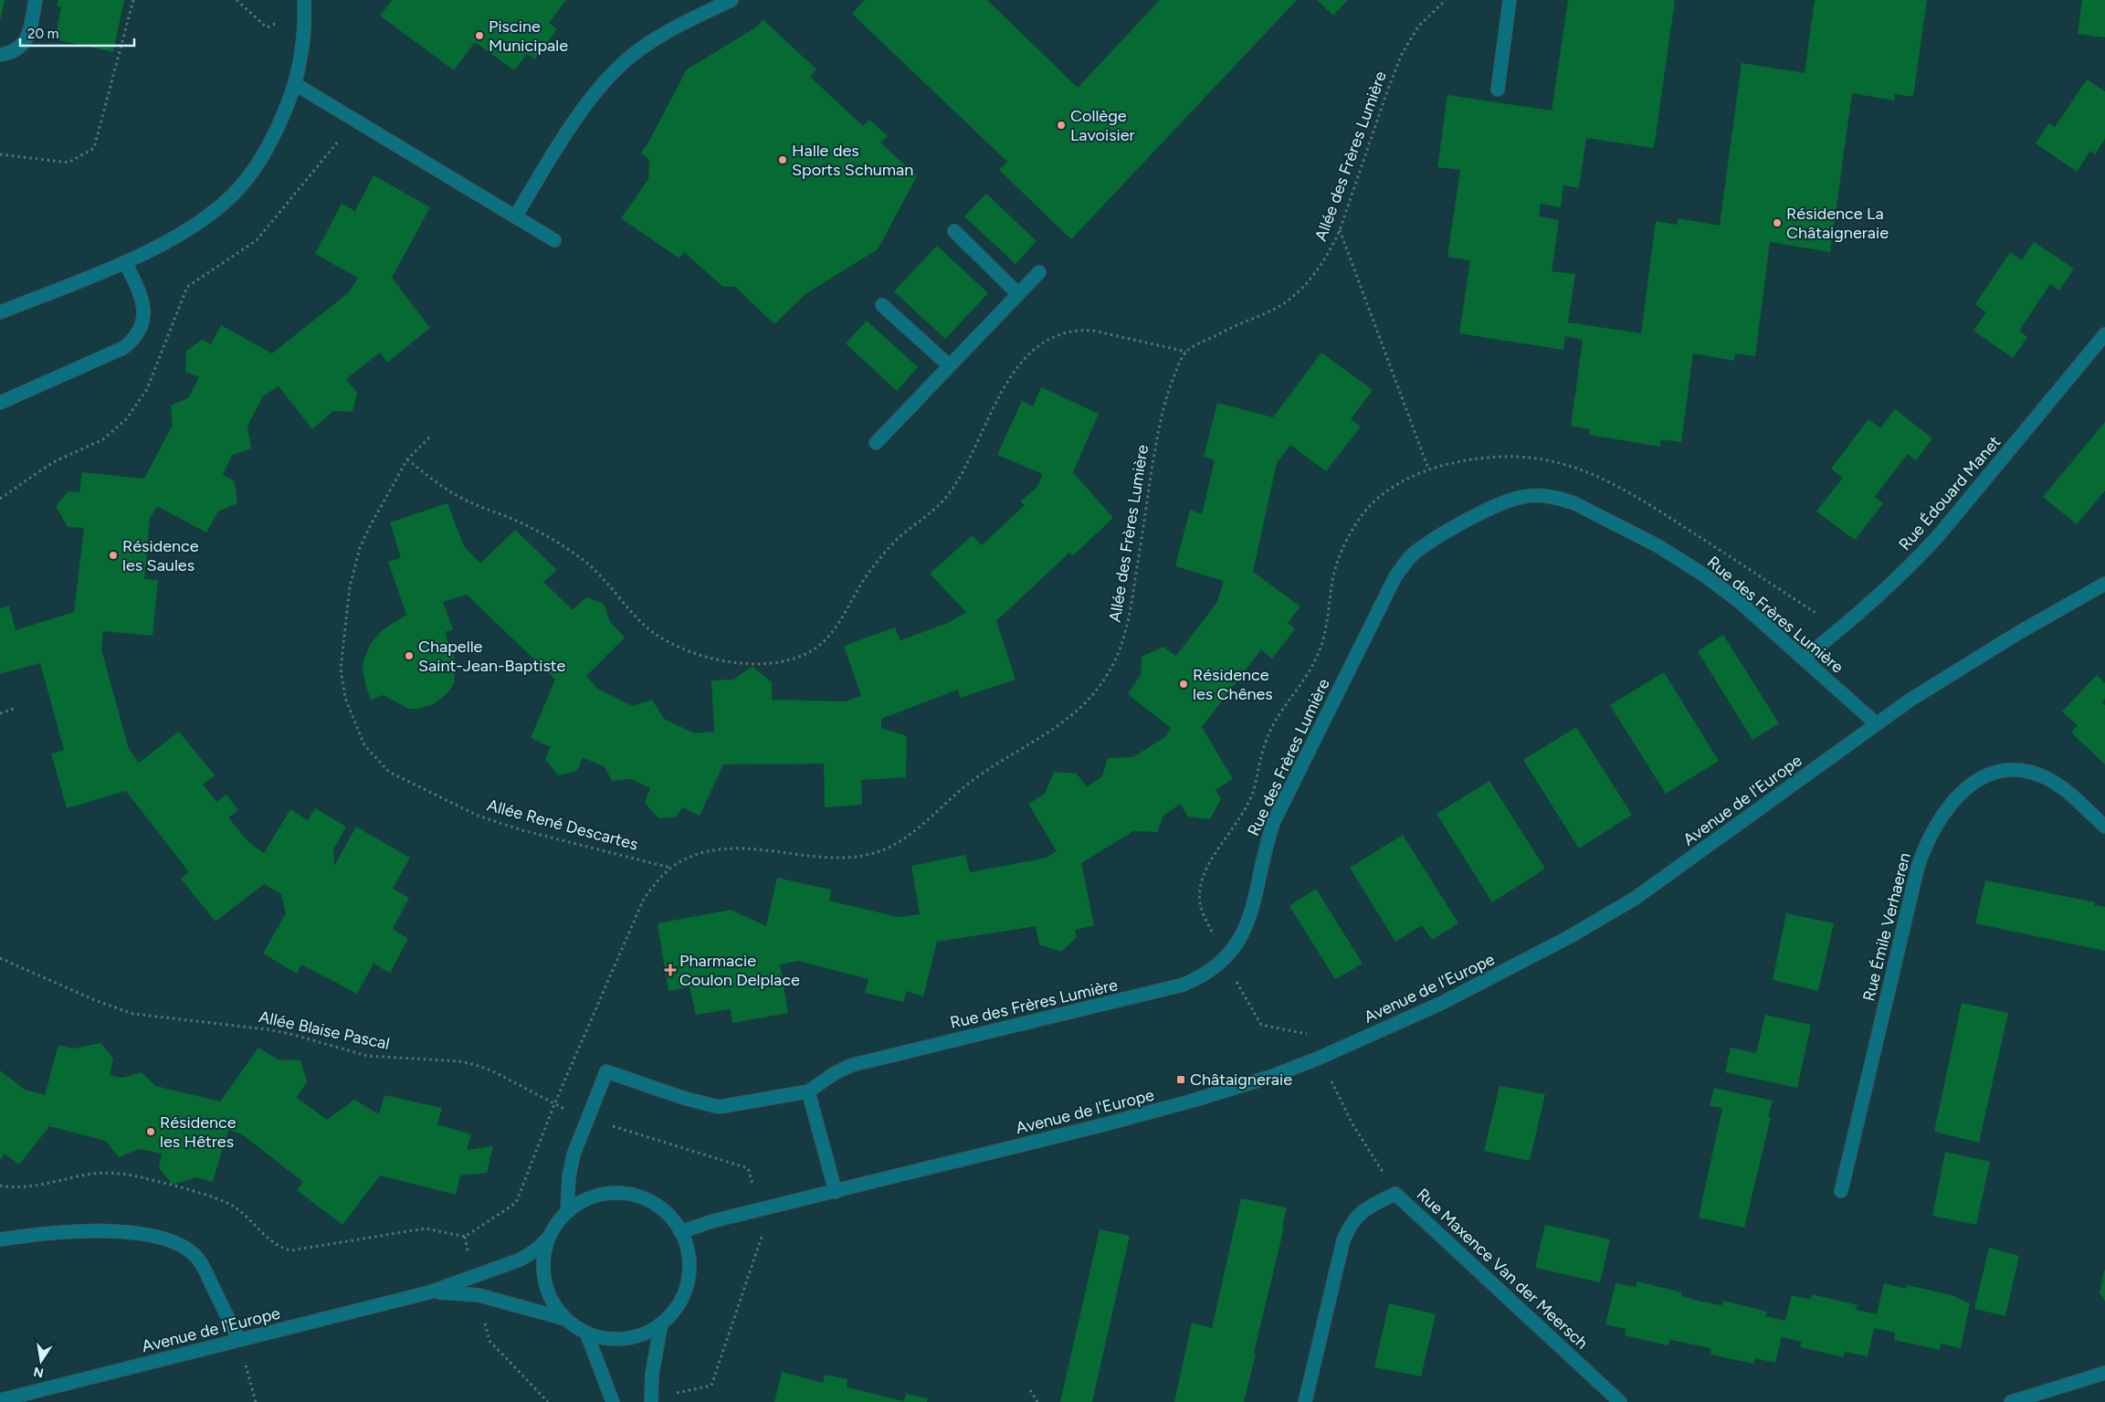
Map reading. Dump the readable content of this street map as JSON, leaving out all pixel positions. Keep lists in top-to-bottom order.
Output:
{
  "streets": {
    "street": [
      "Rue Édouard Manet",
      "Rue des Frères Lumière",
      "Avenue de l'Europe",
      "Rue Émile Verhaeren",
      "Rue Maxence Van der Meersch"
    ],
    "path": ["Allée des Frères Lumière", "Allée René Descartes", "Allée Blaise Pascal"]
  },
  "crossings": [
    ["Allée des Frères Lumière", "Allée René Descartes"],
    ["Allée des Frères Lumière", "Allée Blaise Pascal"],
    ["Rue Édouard Manet", "Rue des Frères Lumière"],
    ["Rue des Frères Lumière", "Avenue de l'Europe"],
    ["Rue des Frères Lumière", "Allée Blaise Pascal"]
  ],
  "places": {
    "other": [
      "Piscine Municipale",
      "Collège Lavoisier",
      "Halle des Sports Schuman",
      "Résidence La Châtaigneraie",
      "Résidence les Saules",
      "Chapelle Saint-Jean-Baptiste",
      "Résidence les Chênes",
      "Résidence les Hêtres"
    ],
    "health": ["Pharmacie Coulon Delplace"],
    "transit": ["Châtaigneraie"]
  },
  "scale_bar": "20 m",
  "north": "bottom"
}
